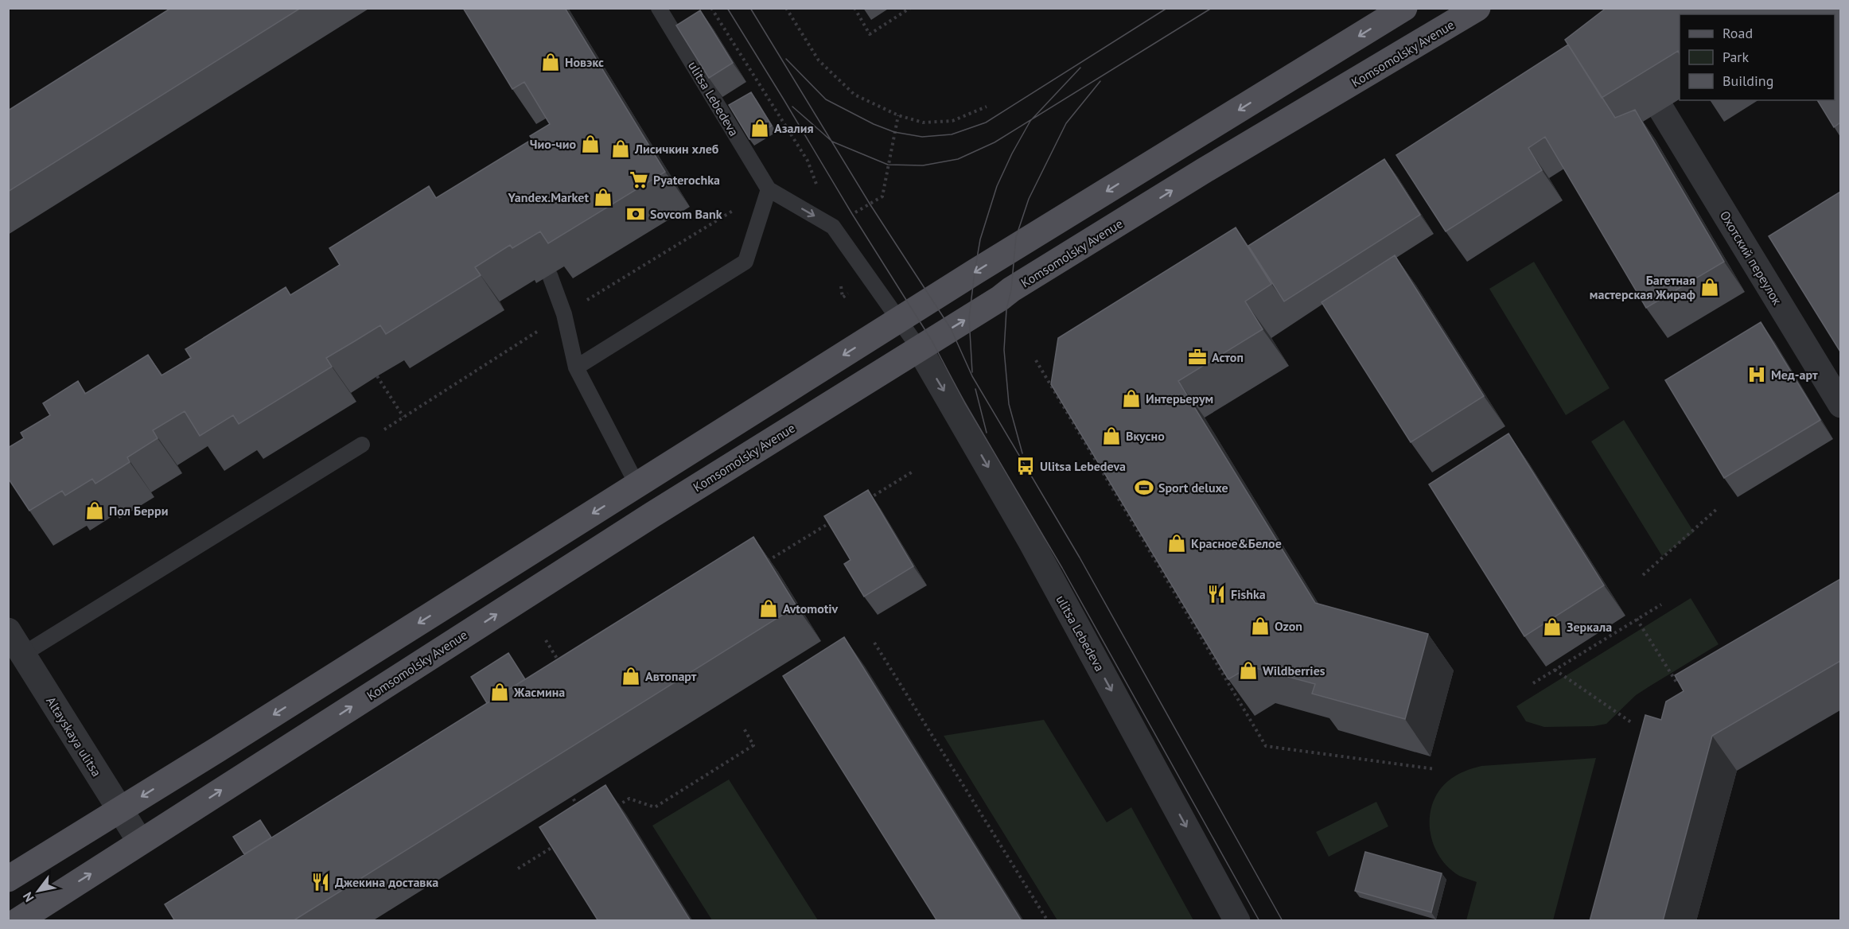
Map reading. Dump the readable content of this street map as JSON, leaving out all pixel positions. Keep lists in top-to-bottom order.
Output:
{
  "streets": {
    "main road": ["Komsomolsky Avenue"],
    "street": ["ulitsa Lebedeva", "Охотский переулок", "Altayskaya ulitsa"]
  },
  "crossings": [
    ["Komsomolsky Avenue", "ulitsa Lebedeva"],
    ["Komsomolsky Avenue", "Altayskaya ulitsa"]
  ],
  "one_way": ["ulitsa Lebedeva"],
  "places": {
    "shop": [
      "Новэкс",
      "Азалия",
      "Чио-чио",
      "Лисичкин хлеб",
      "Yandex.Market",
      "Багетная мастерская Жираф",
      "Интерьерум",
      "Вкусно",
      "Пол Берри",
      "Красное&Белое",
      "Avtomotiv",
      "Ozon",
      "Зеркала",
      "Wildberries",
      "Автопарт",
      "Жасмина"
    ],
    "supermarket": ["Pyaterochka"],
    "bank": ["Sovcom Bank"],
    "office": ["Астоп"],
    "hospital": ["Мед-арт"],
    "bus stop": ["Ulitsa Lebedeva"],
    "sports": ["Sport deluxe"],
    "restaurant": ["Fishka", "Джекина доставка"]
  },
  "legend": ["Road", "Park", "Building"],
  "north": "bottom left"
}
